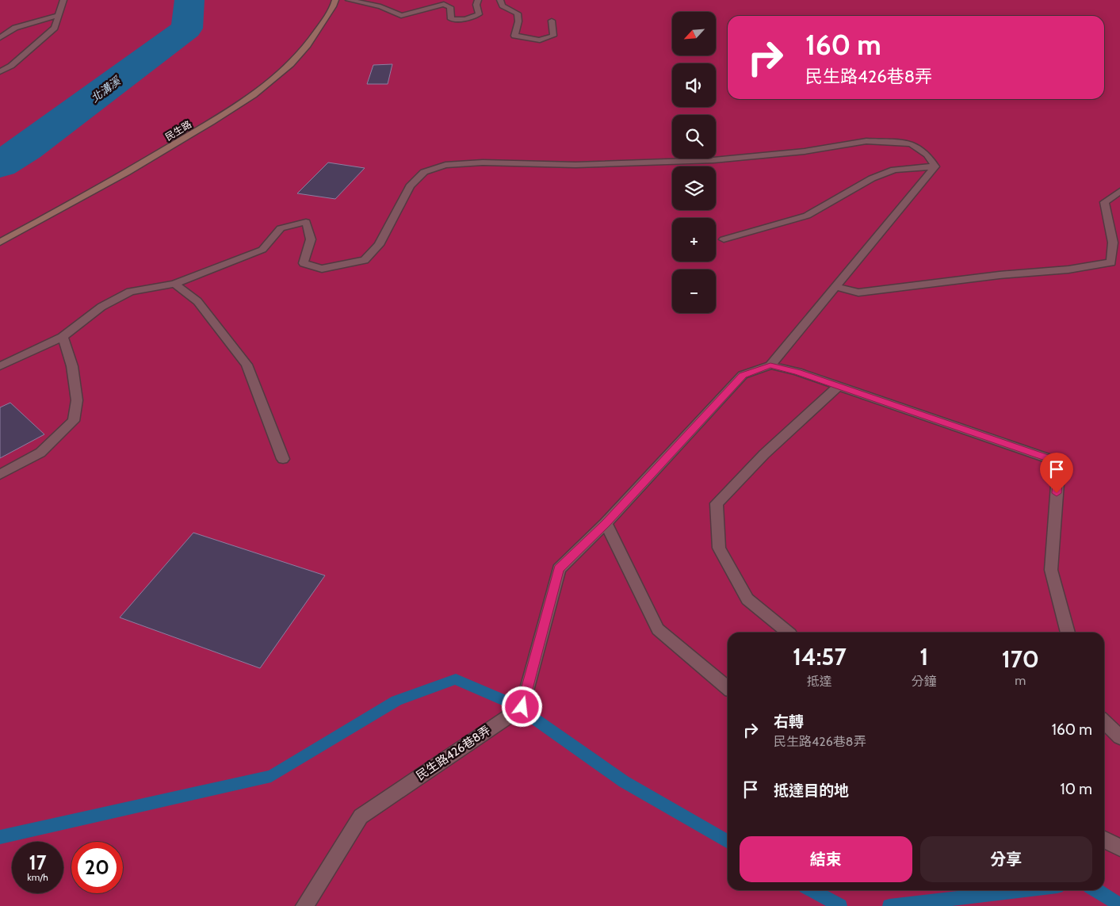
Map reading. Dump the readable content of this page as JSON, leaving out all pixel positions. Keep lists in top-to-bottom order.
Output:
{
  "streets": {
    "street": ["民生路"],
    "lane": ["民生路426巷8弄"]
  },
  "water": ["北溝溪"],
  "north": "bottom left",
  "page": {
    "map_buttons": ["+", "−"],
    "turn": ["160 m", "民生路426巷8弄"],
    "eta": [
      "14:57",
      "抵達",
      "1",
      "分鐘",
      "170",
      "m"
    ],
    "list": [
      {
        "name": "右轉",
        "note": "民生路426巷8弄",
        "value": "160 m"
      },
      {
        "name": "抵達目的地",
        "value": "10 m"
      }
    ],
    "buttons": ["結束", "分享"],
    "speed": "17 km/h",
    "limit": "20"
  }
}
